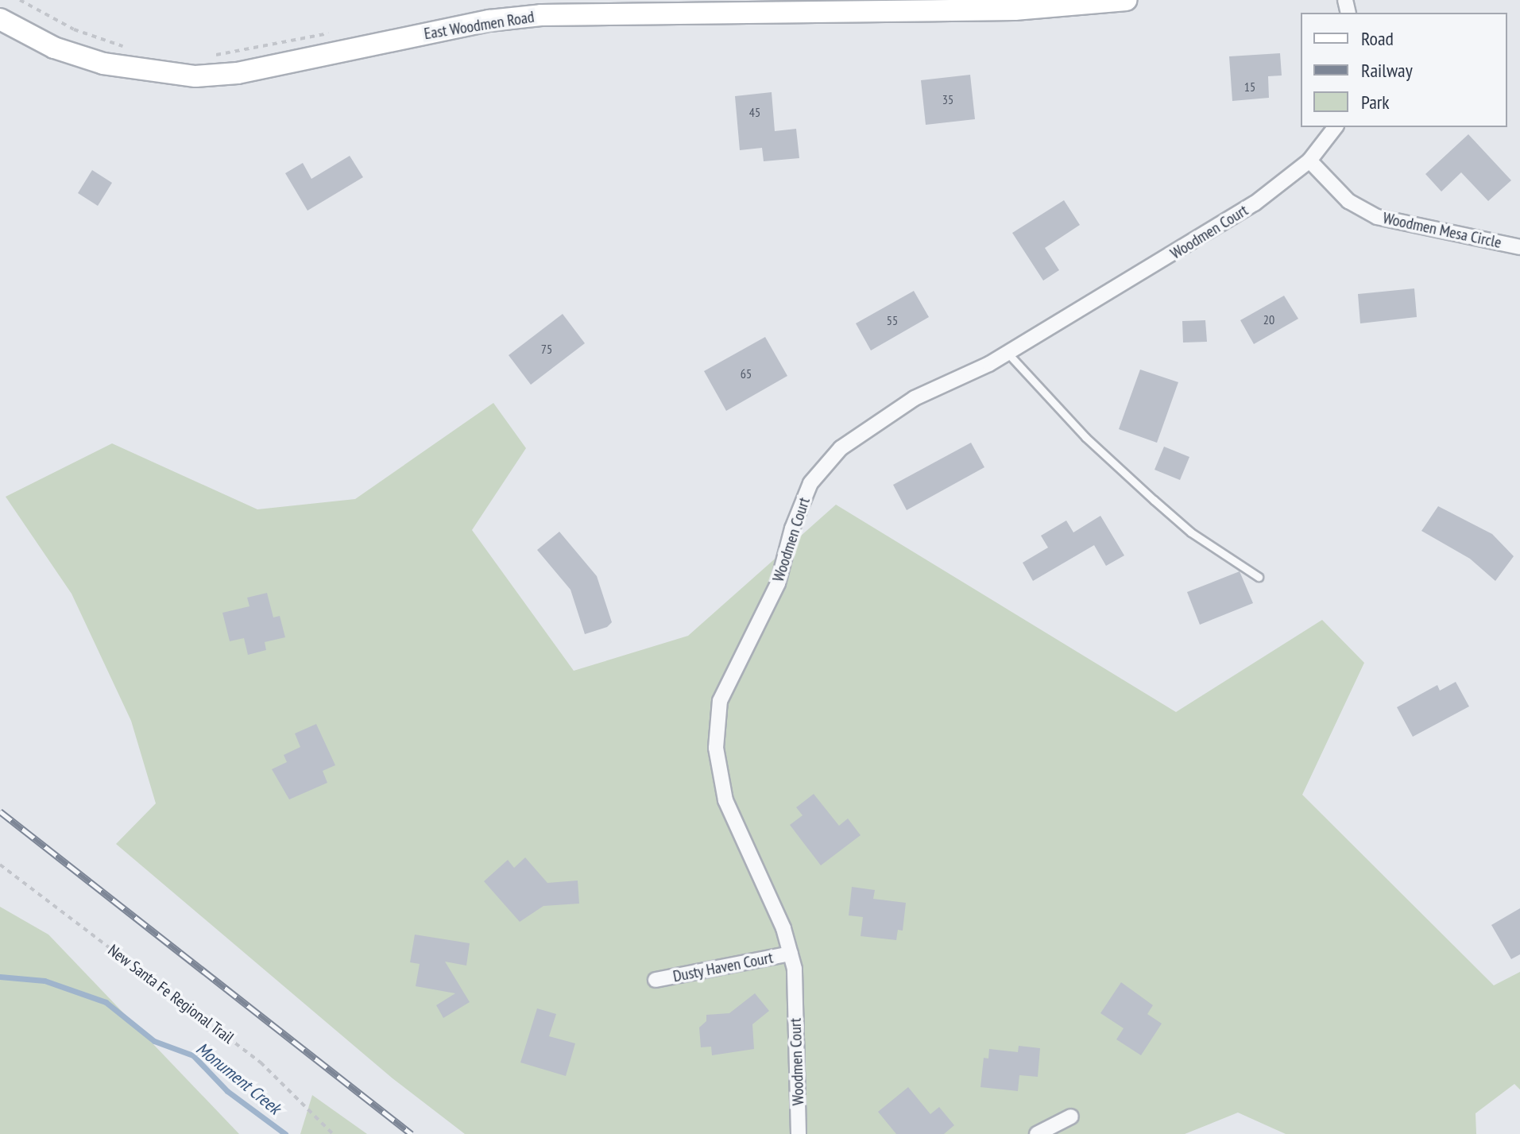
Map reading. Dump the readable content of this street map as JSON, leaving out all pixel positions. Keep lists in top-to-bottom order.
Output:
{
  "streets": {
    "main road": ["East Woodmen Road"],
    "street": ["Woodmen Mesa Circle", "Woodmen Court", "Dusty Haven Court"],
    "path": ["New Santa Fe Regional Trail"]
  },
  "crossings": [
    ["Woodmen Mesa Circle", "Woodmen Court"],
    ["Woodmen Court", "Dusty Haven Court"]
  ],
  "water": ["Monument Creek"],
  "house_numbers": [
    "15",
    "35",
    "45",
    "20",
    "55",
    "75",
    "65"
  ],
  "legend": ["Road", "Railway", "Park"]
}
